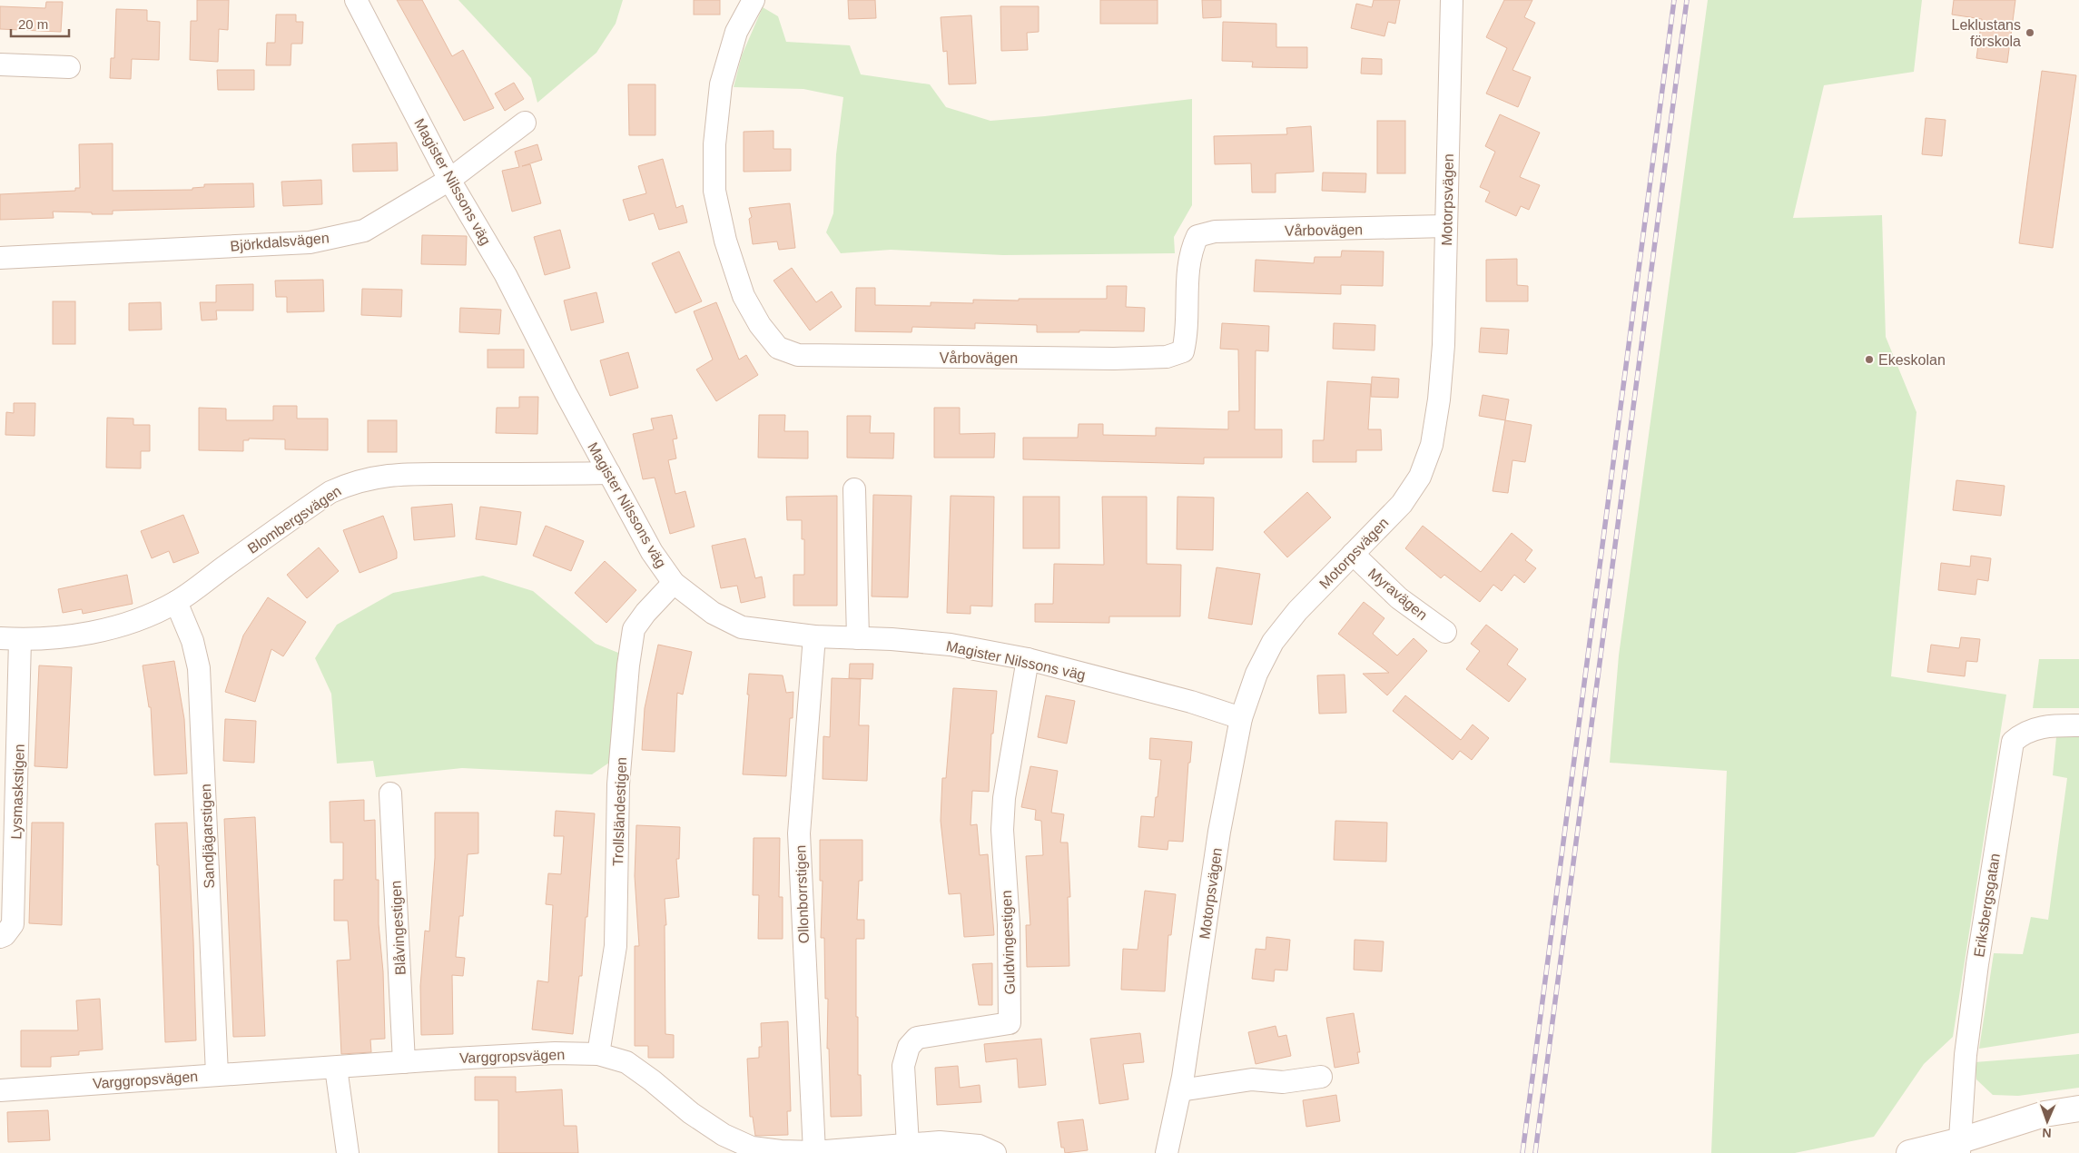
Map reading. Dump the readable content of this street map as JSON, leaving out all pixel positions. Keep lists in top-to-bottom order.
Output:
{
  "streets": {
    "street": [
      "Magister Nilssons väg",
      "Motorpsvägen",
      "Vårbovägen",
      "Björkdalsvägen",
      "Blombergsvägen",
      "Myravägen",
      "Lysmaskstigen",
      "Trollsländestigen",
      "Sandjägarstigen",
      "Ollonborrstigen",
      "Eriksbergsgatan",
      "Blåvingestigen",
      "Guldvingestigen",
      "Varggropsvägen"
    ]
  },
  "crossings": [
    ["Magister Nilssons väg", "Motorpsvägen"],
    ["Magister Nilssons väg", "Björkdalsvägen"],
    ["Magister Nilssons väg", "Blombergsvägen"],
    ["Magister Nilssons väg", "Trollsländestigen"],
    ["Magister Nilssons väg", "Ollonborrstigen"],
    ["Magister Nilssons väg", "Guldvingestigen"],
    ["Motorpsvägen", "Vårbovägen"],
    ["Motorpsvägen", "Myravägen"],
    ["Blombergsvägen", "Lysmaskstigen"],
    ["Blombergsvägen", "Sandjägarstigen"],
    ["Trollsländestigen", "Varggropsvägen"],
    ["Sandjägarstigen", "Varggropsvägen"],
    ["Ollonborrstigen", "Varggropsvägen"],
    ["Blåvingestigen", "Varggropsvägen"],
    ["Guldvingestigen", "Varggropsvägen"]
  ],
  "places": ["Leklustans förskola", "Ekeskolan"],
  "scale_bar": "20 m",
  "north": "bottom"
}
